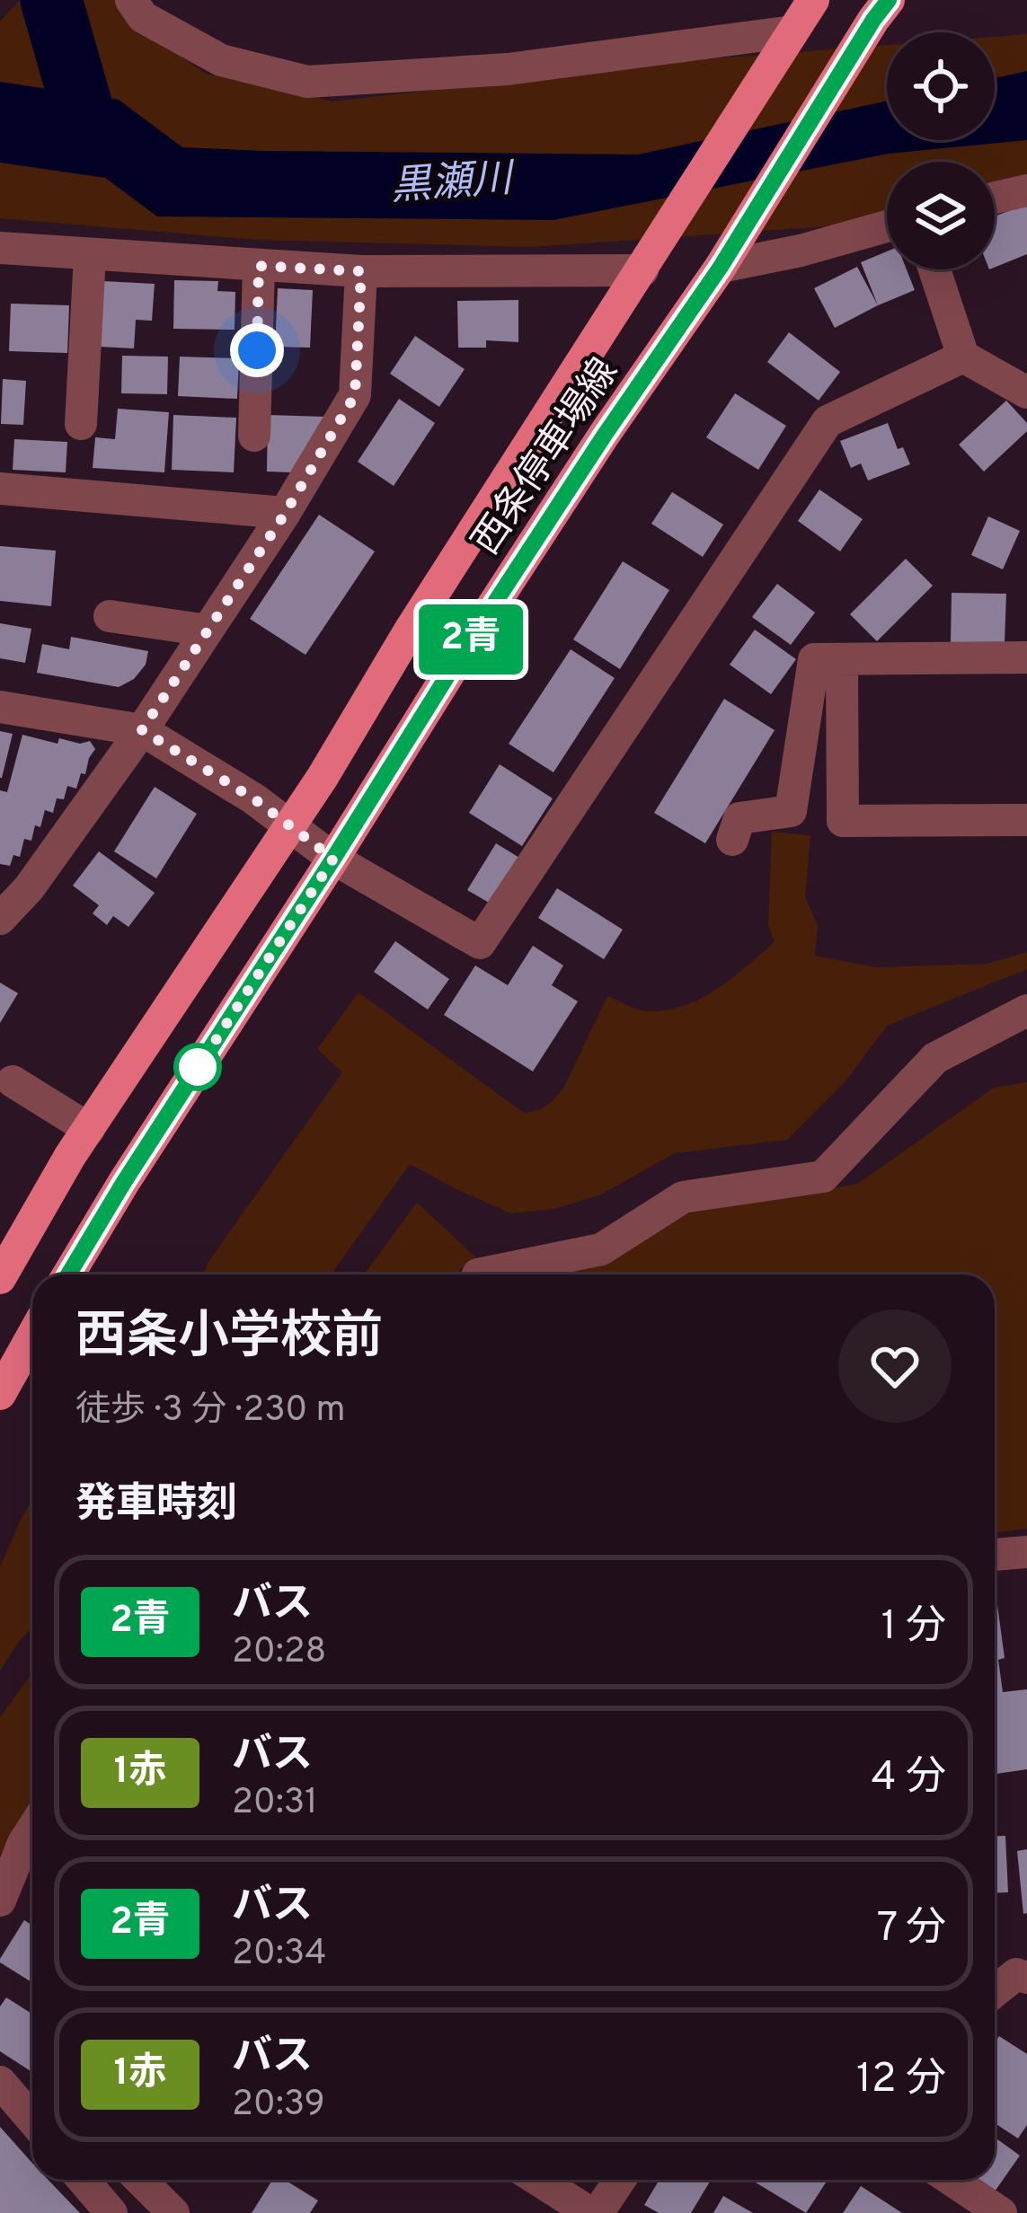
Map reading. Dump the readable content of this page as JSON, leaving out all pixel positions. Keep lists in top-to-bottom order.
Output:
{
  "streets": {
    "main road": ["西条停車場線"]
  },
  "water": ["黒瀬川"],
  "lines": ["bus line 2青"],
  "page": {
    "on_map": "2青",
    "heading": [
      ["西条小学校前", "徒歩 · 3 分 · 230 m"],
      "発車時刻"
    ],
    "list": [
      {
        "mark": "2青",
        "name": "バス",
        "note": "20:28",
        "value": "1 分"
      },
      {
        "mark": "1赤",
        "name": "バス",
        "note": "20:31",
        "value": "4 分"
      },
      {
        "mark": "2青",
        "name": "バス",
        "note": "20:34",
        "value": "7 分"
      },
      {
        "mark": "1赤",
        "name": "バス",
        "note": "20:39",
        "value": "12 分"
      }
    ]
  }
}
